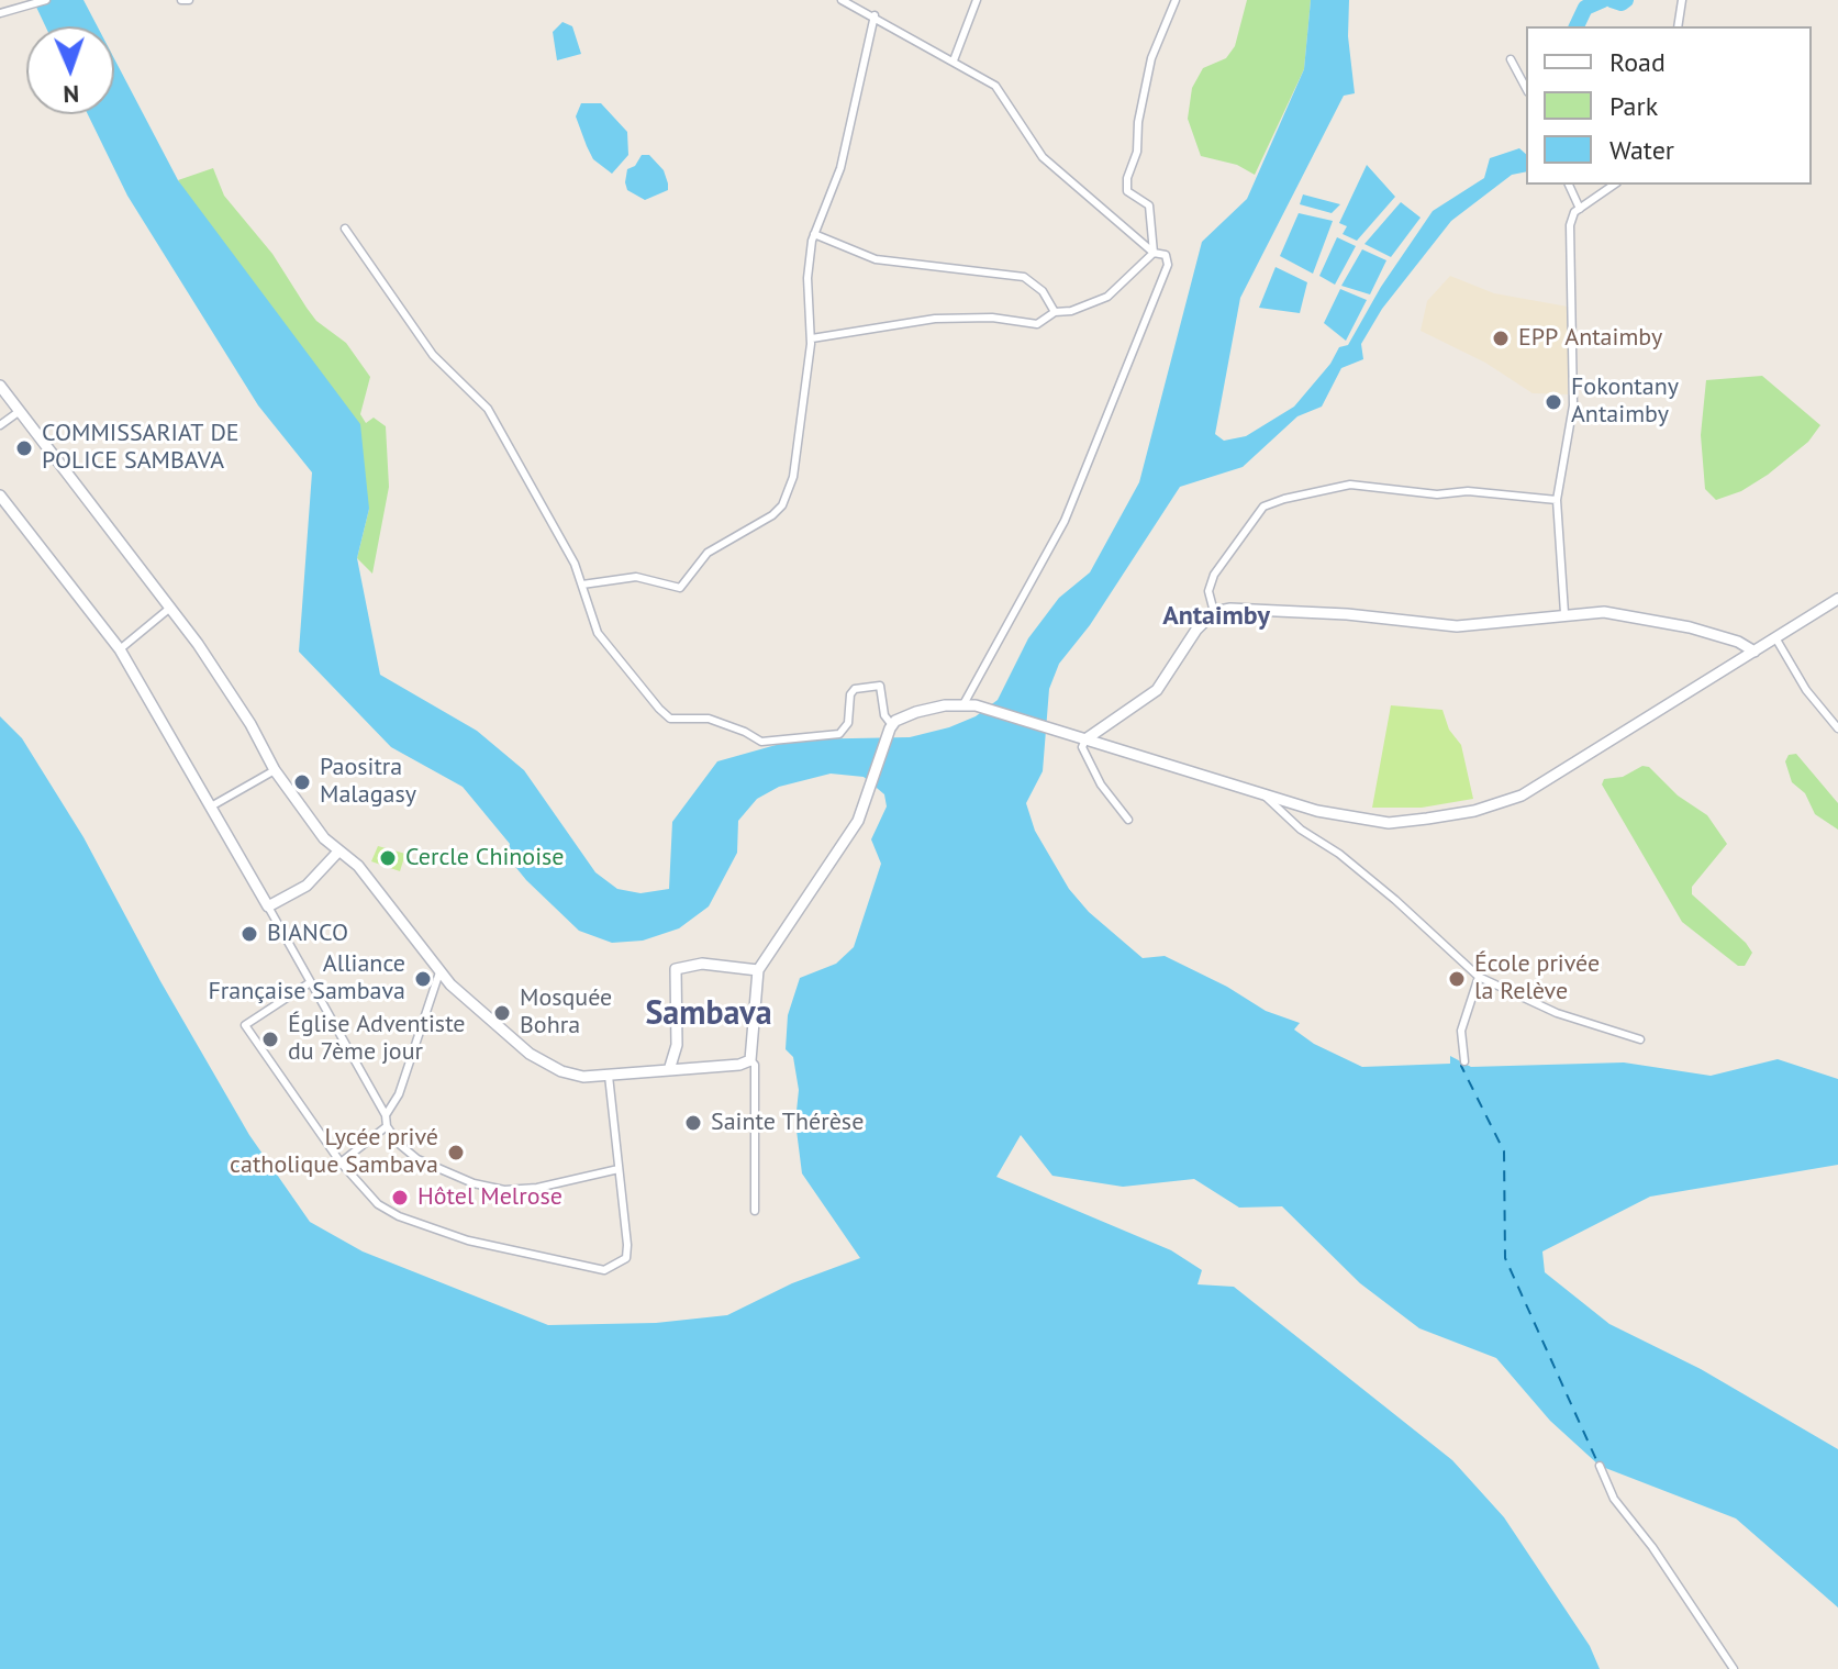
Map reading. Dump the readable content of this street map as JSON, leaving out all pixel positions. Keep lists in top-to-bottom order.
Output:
{
  "districts": ["Antaimby", "Sambava"],
  "places": [
    "EPP Antaimby",
    "Fokontany Antaimby",
    "COMMISSARIAT DE POLICE SAMBAVA",
    "Paositra Malagasy",
    "Cercle Chinoise",
    "BIANCO",
    "Alliance Française Sambava",
    "École privée la Relève",
    "Mosquée Bohra",
    "Église Adventiste du 7ème jour",
    "Sainte Thérèse",
    "Lycée privé catholique Sambava",
    "Hôtel Melrose"
  ],
  "legend": ["Road", "Park", "Water"],
  "north": "bottom"
}
